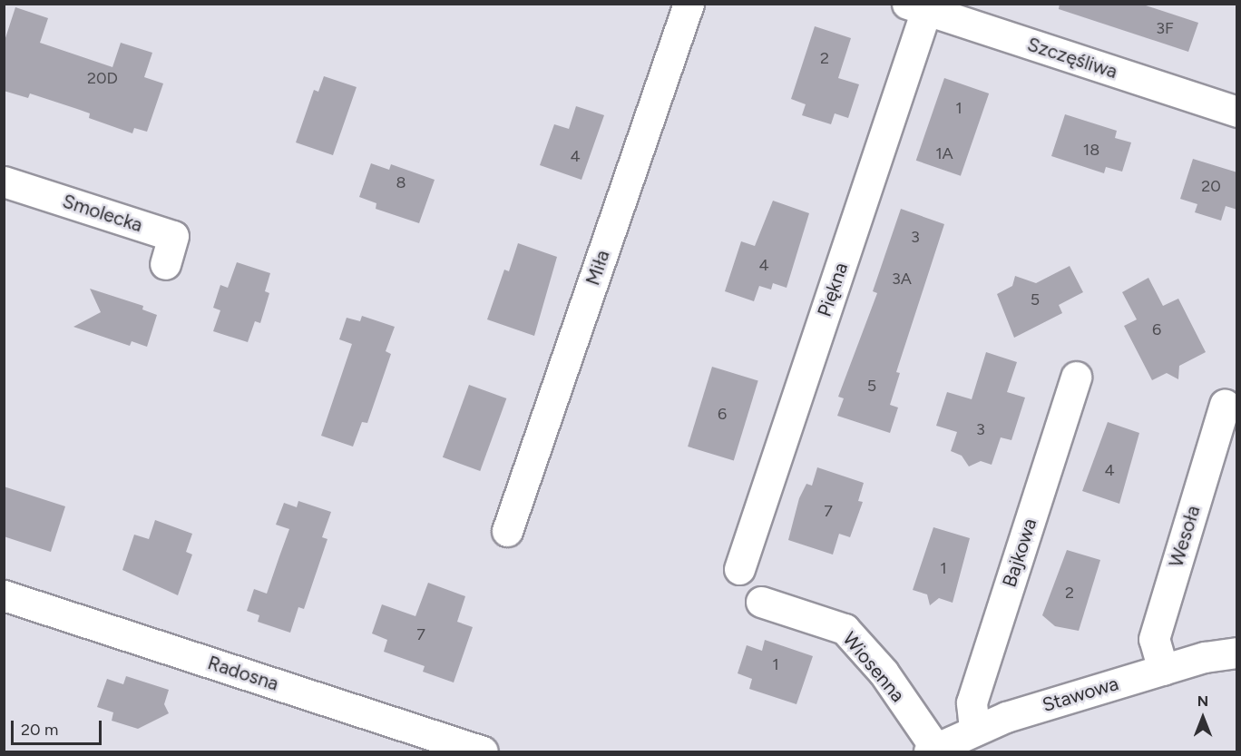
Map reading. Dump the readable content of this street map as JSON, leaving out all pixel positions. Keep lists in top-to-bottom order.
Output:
{
  "streets": {
    "street": [
      "Szczęśliwa",
      "Smolecka",
      "Miła",
      "Piękna",
      "Wesoła",
      "Bajkowa",
      "Wiosenna",
      "Radosna",
      "Stawowa"
    ]
  },
  "crossings": [
    ["Szczęśliwa", "Piękna"],
    ["Wesoła", "Stawowa"],
    ["Bajkowa", "Stawowa"],
    ["Wiosenna", "Stawowa"]
  ],
  "house_numbers": [
    "3F",
    "2",
    "20D",
    "1",
    "18",
    "1A",
    "4",
    "8",
    "20",
    "3",
    "4",
    "3A",
    "5",
    "6",
    "5",
    "6",
    "3",
    "4",
    "7",
    "1",
    "2",
    "7",
    "1"
  ],
  "scale_bar": "20 m",
  "north": "top"
}
